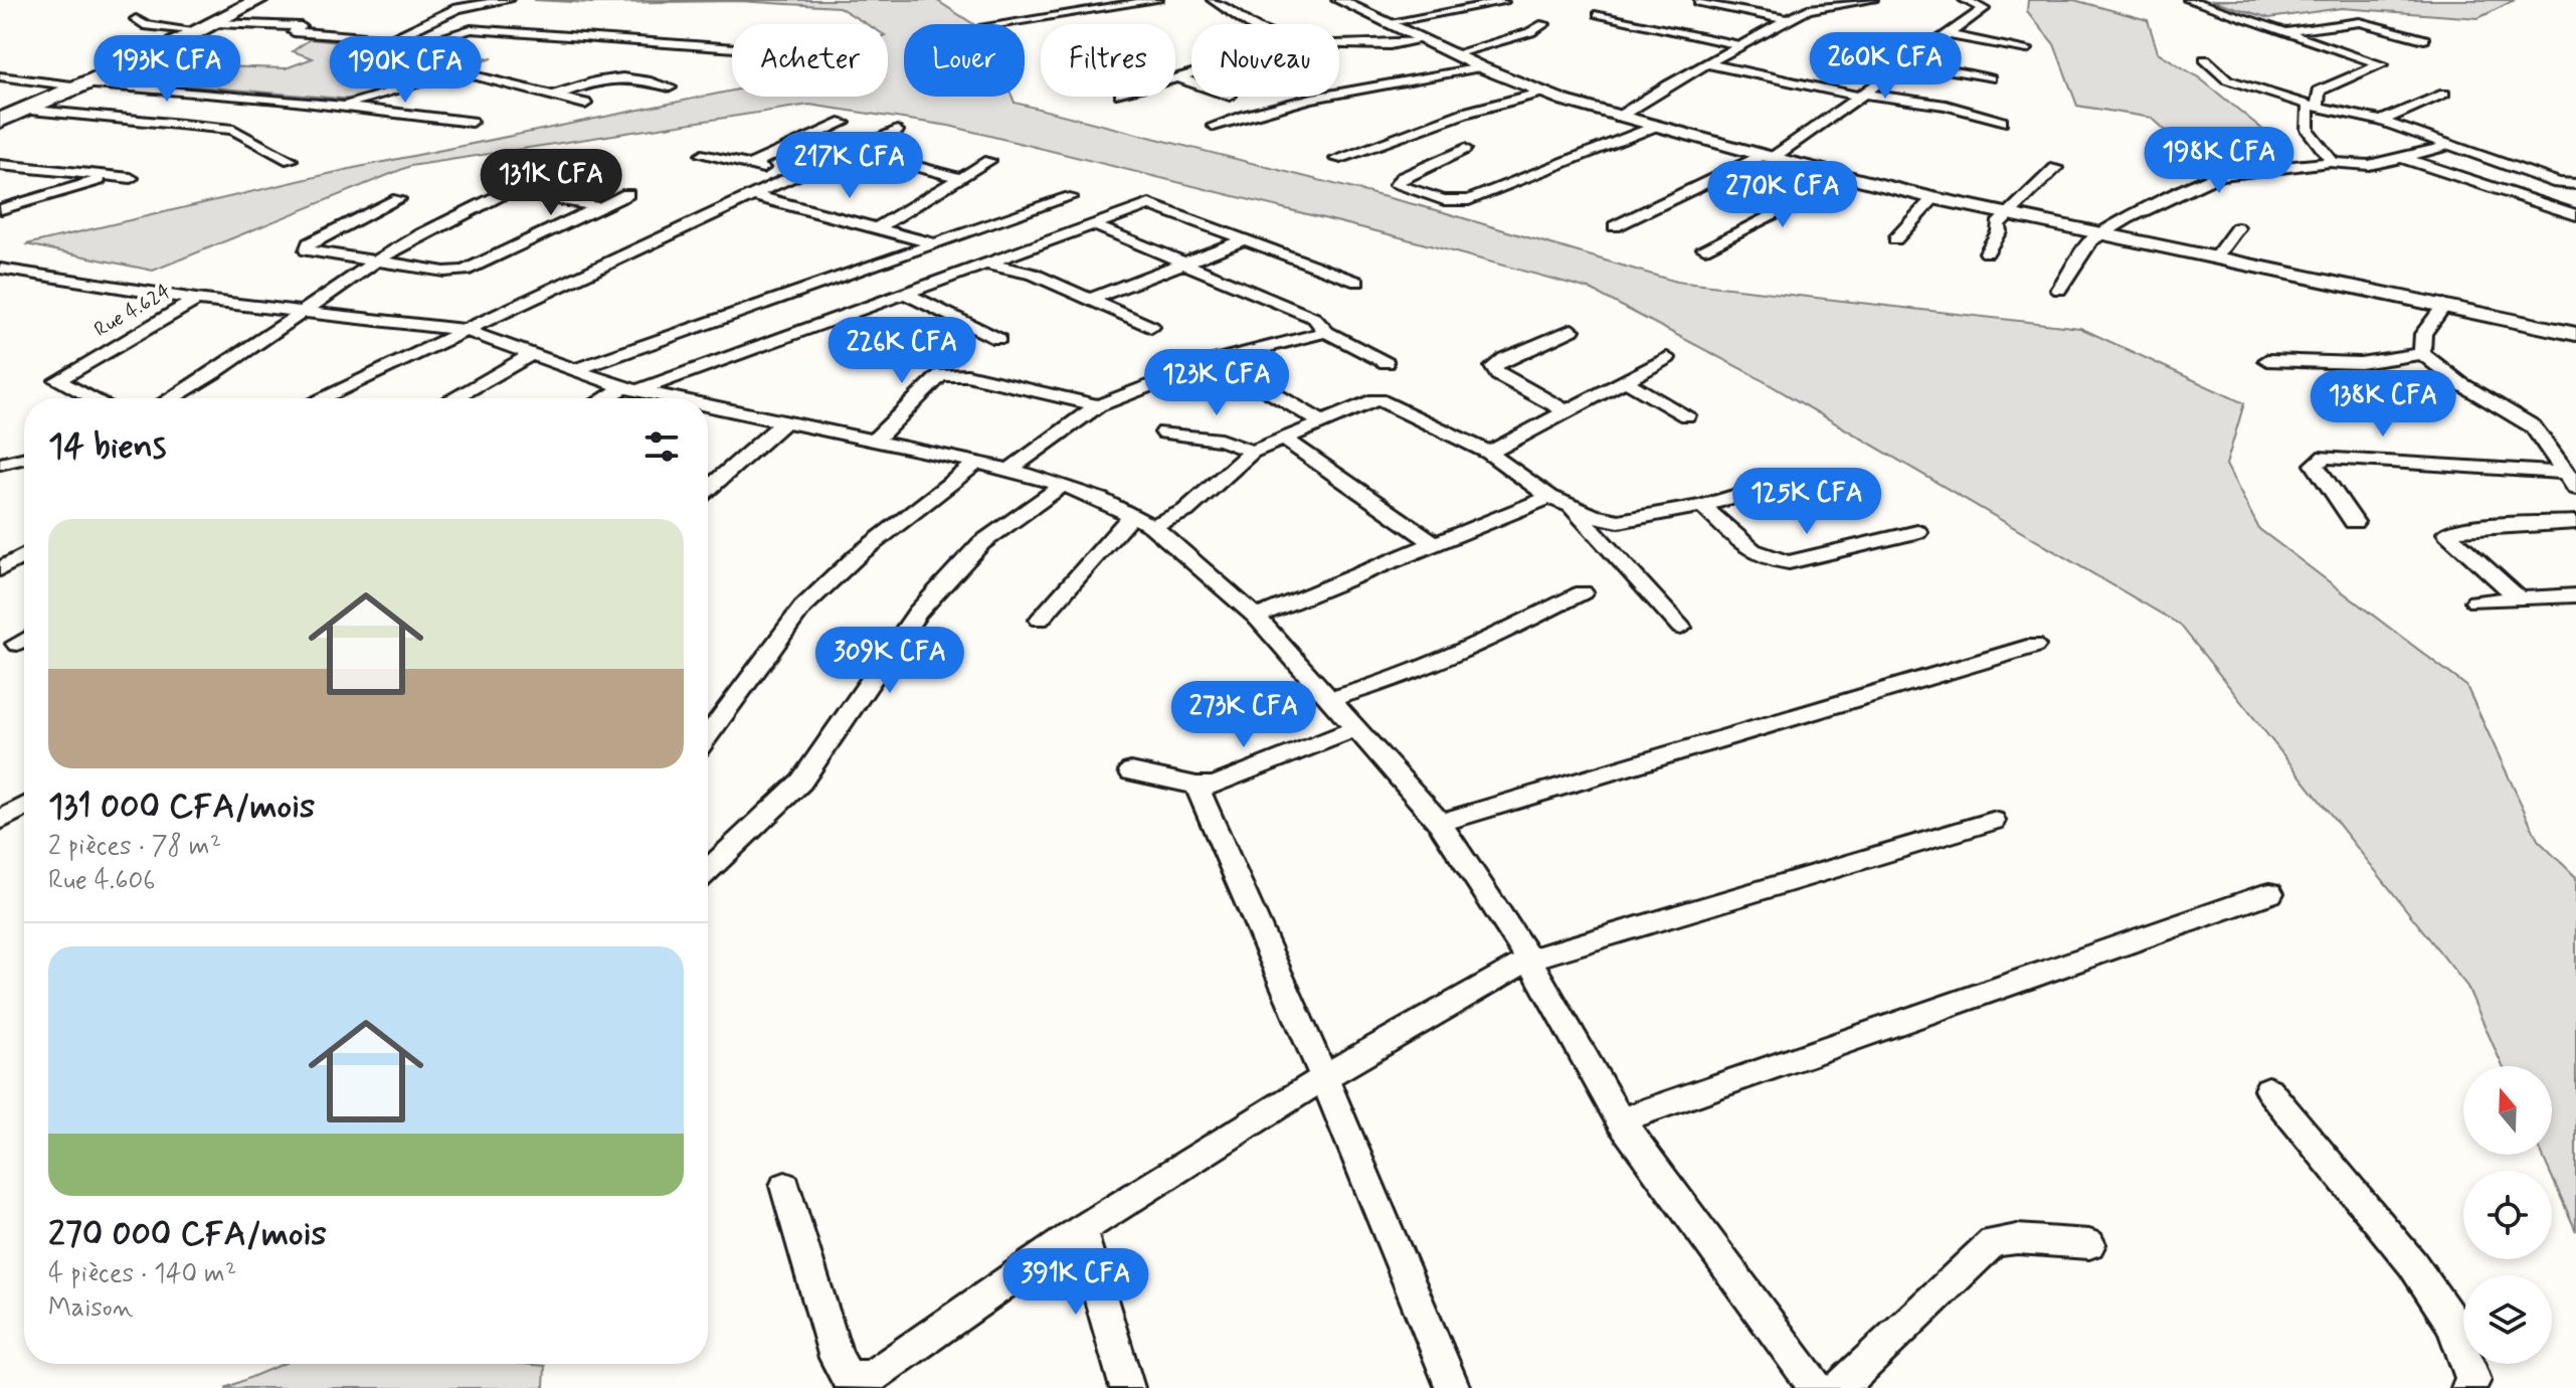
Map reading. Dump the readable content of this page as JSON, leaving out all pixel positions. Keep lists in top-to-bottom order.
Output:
{
  "streets": {
    "street": ["Rue 4.624"]
  },
  "north": "top",
  "page": {
    "chip": [
      "Acheter",
      "Louer",
      "Filtres",
      "Nouveau"
    ],
    "price": [
      "260K CFA",
      "193K CFA",
      "190K CFA",
      "198K CFA",
      "217K CFA",
      "131K CFA",
      "270K CFA",
      "226K CFA",
      "123K CFA",
      "138K CFA",
      "125K CFA",
      "309K CFA",
      "273K CFA",
      "391K CFA"
    ],
    "heading": "14 biens",
    "list": [
      {
        "name": "131 000 CFA/mois",
        "note": "2 pièces · 78 m² · Rue 4.606"
      },
      {
        "name": "270 000 CFA/mois",
        "note": "4 pièces · 140 m² · Maison"
      }
    ]
  }
}
